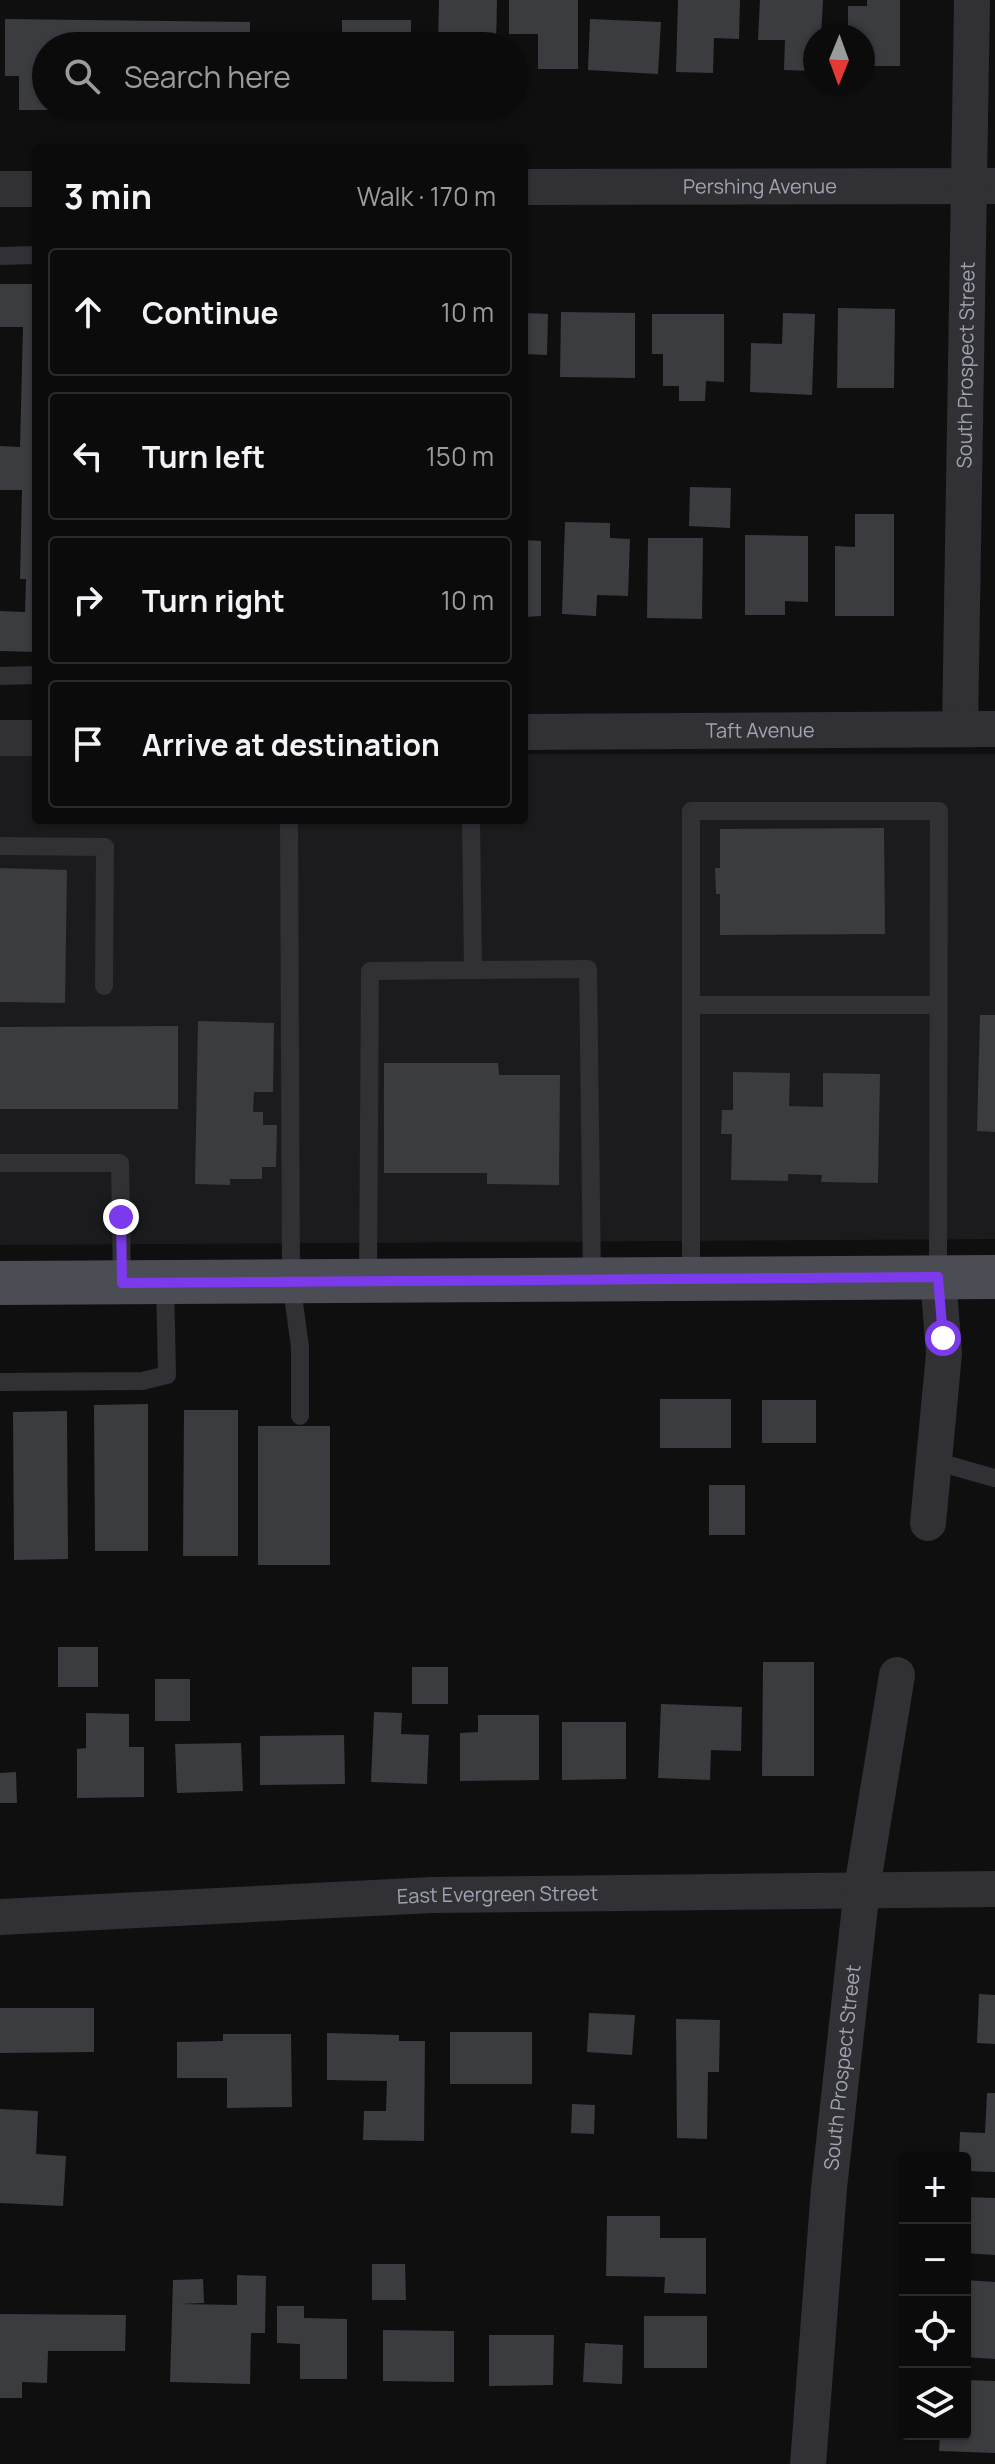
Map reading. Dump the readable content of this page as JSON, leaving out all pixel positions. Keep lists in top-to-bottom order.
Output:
{
  "streets": {
    "street": [
      "Pershing Avenue",
      "South Prospect Street",
      "Taft Avenue",
      "East Evergreen Street"
    ]
  },
  "crossings": [
    ["Pershing Avenue", "South Prospect Street"],
    ["South Prospect Street", "Taft Avenue"],
    ["South Prospect Street", "East Evergreen Street"]
  ],
  "north": "bottom",
  "page": {
    "search": "Search here",
    "heading": ["3 min", "Walk · 170 m"],
    "list": [
      ["Continue", "10 m"],
      ["Turn left", "150 m"],
      ["Turn right", "10 m"],
      "Arrive at destination"
    ],
    "map_buttons": ["+", "−"]
  }
}
